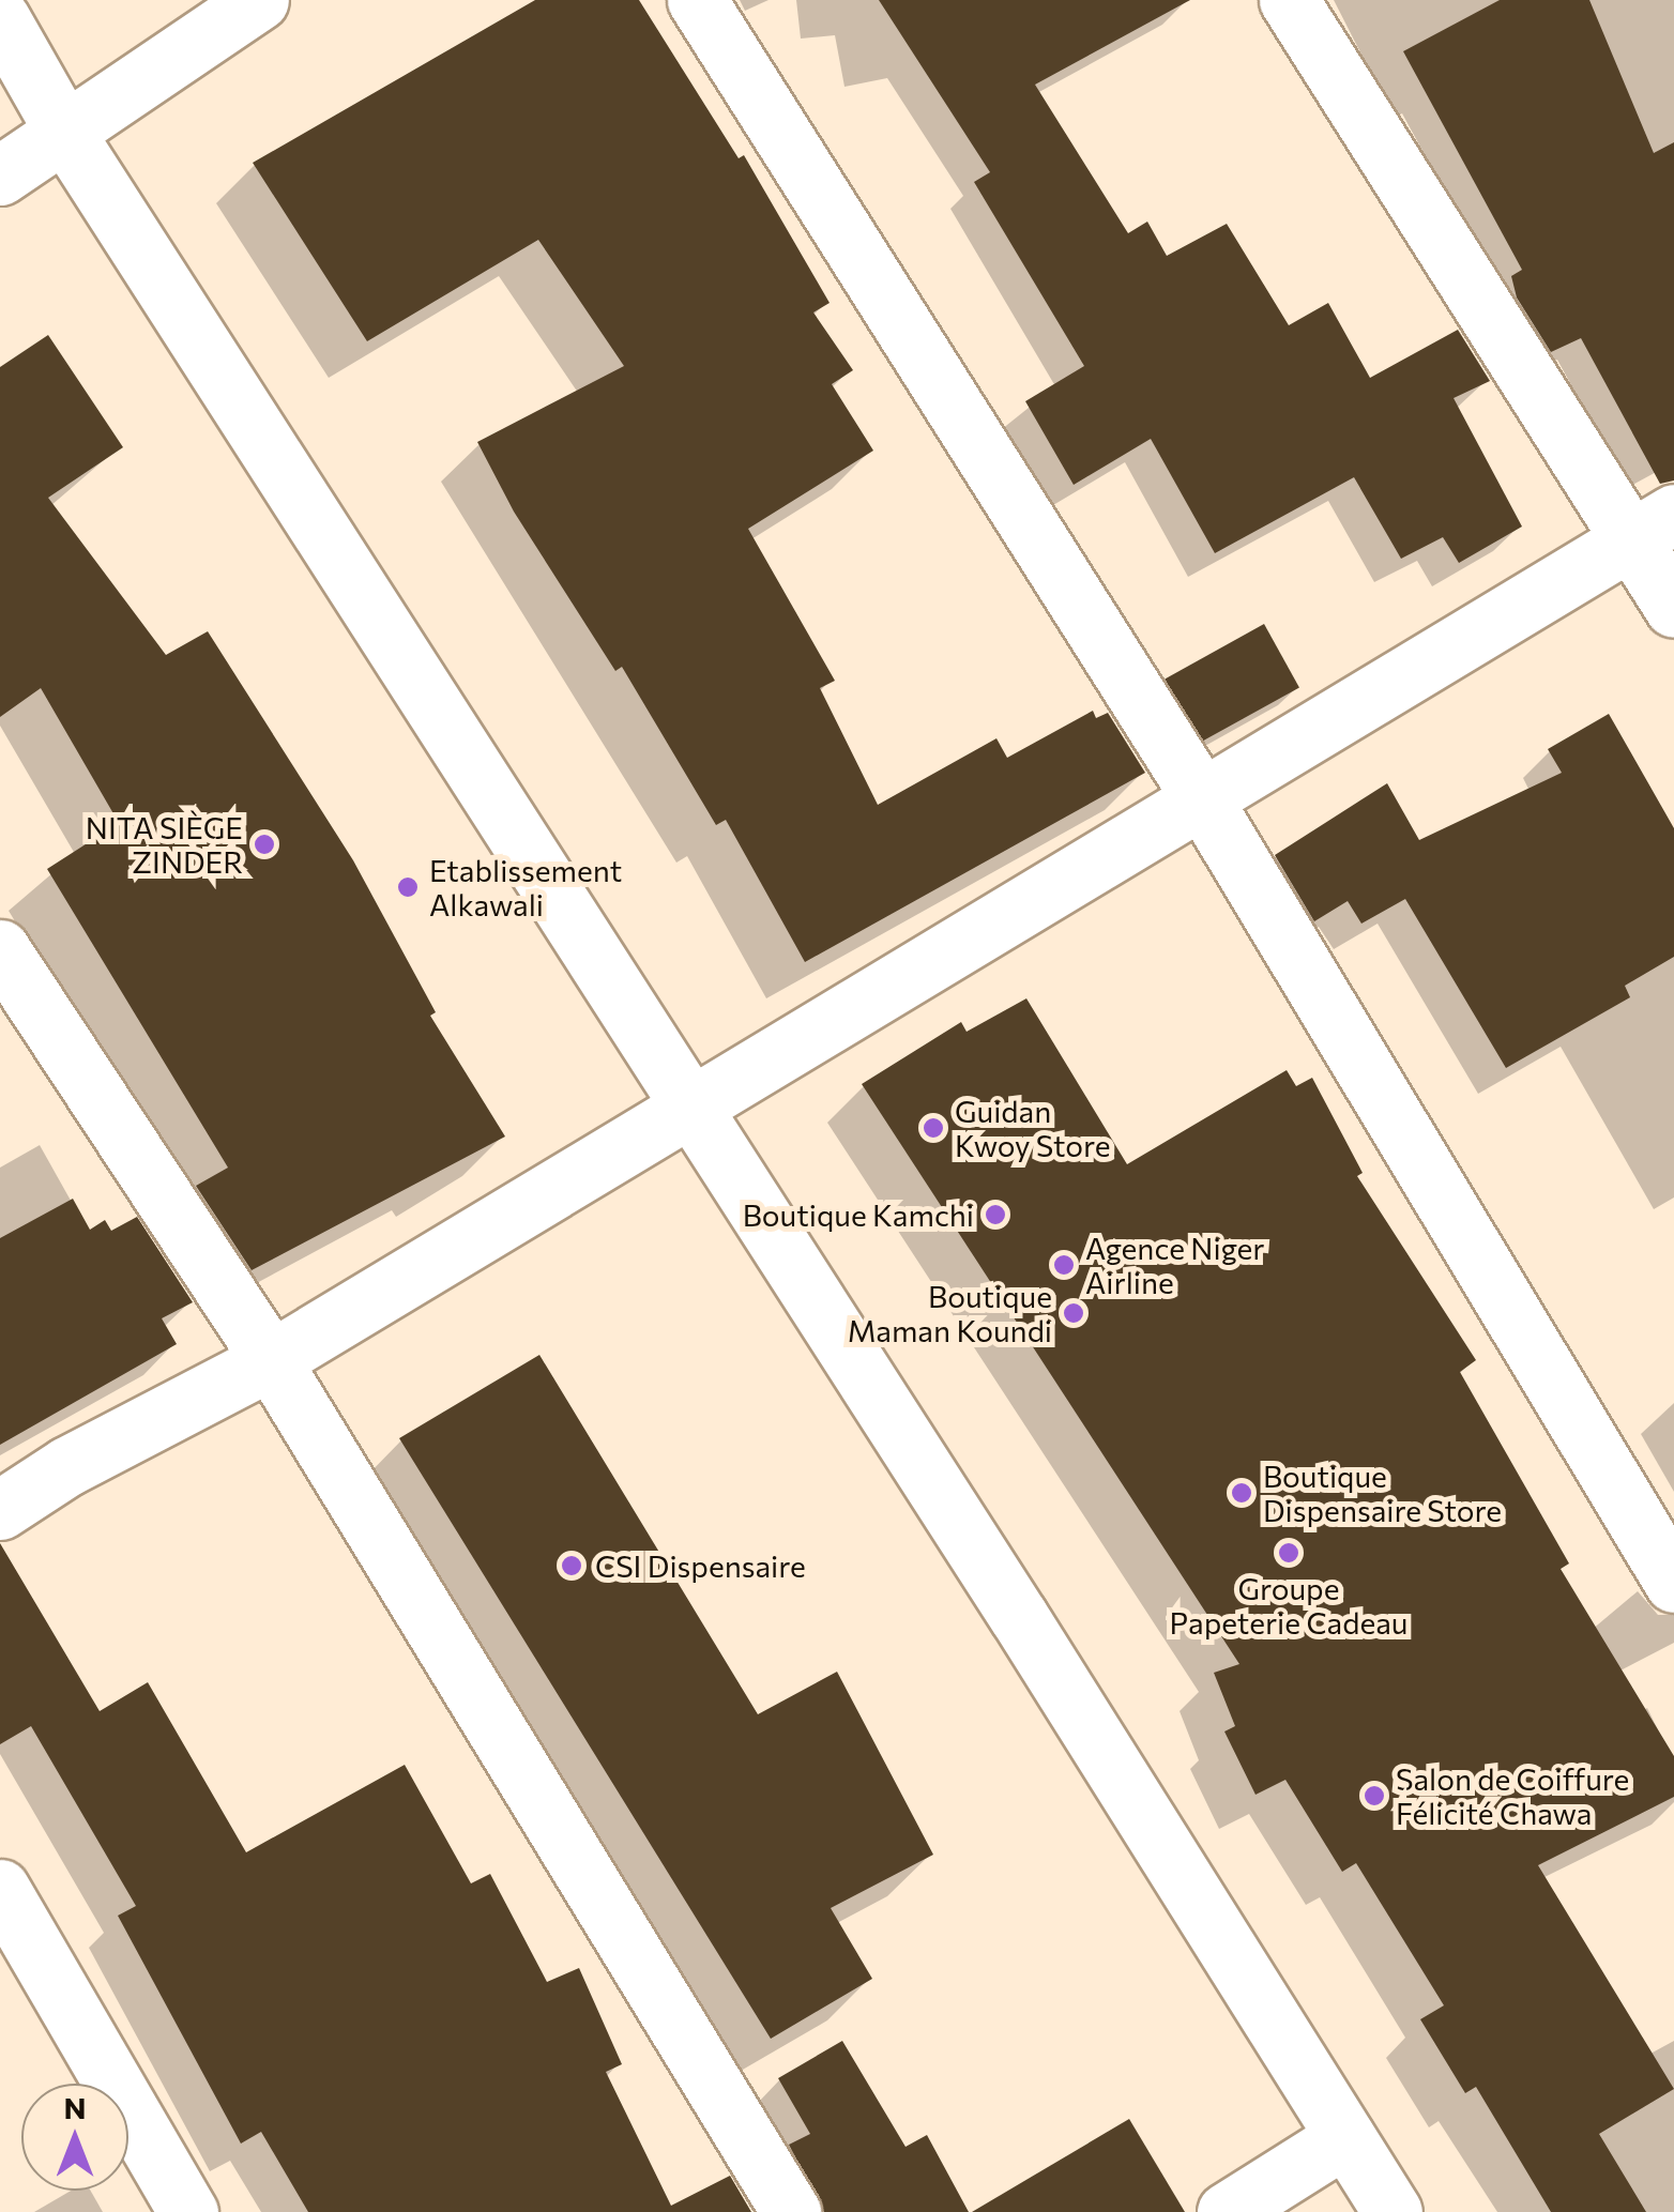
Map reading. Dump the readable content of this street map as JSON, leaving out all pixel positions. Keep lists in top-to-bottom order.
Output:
{
  "places": [
    "NITA SIÈGE ZINDER",
    "Etablissement Alkawali",
    "Guidan Kwoy Store",
    "Boutique Kamchi",
    "Agence Niger Airline",
    "Boutique Maman Koundi",
    "Boutique Dispensaire Store",
    "Groupe Papeterie Cadeau",
    "CSI Dispensaire",
    "Salon de Coiffure Félicité Chawa"
  ],
  "north": "top"
}
